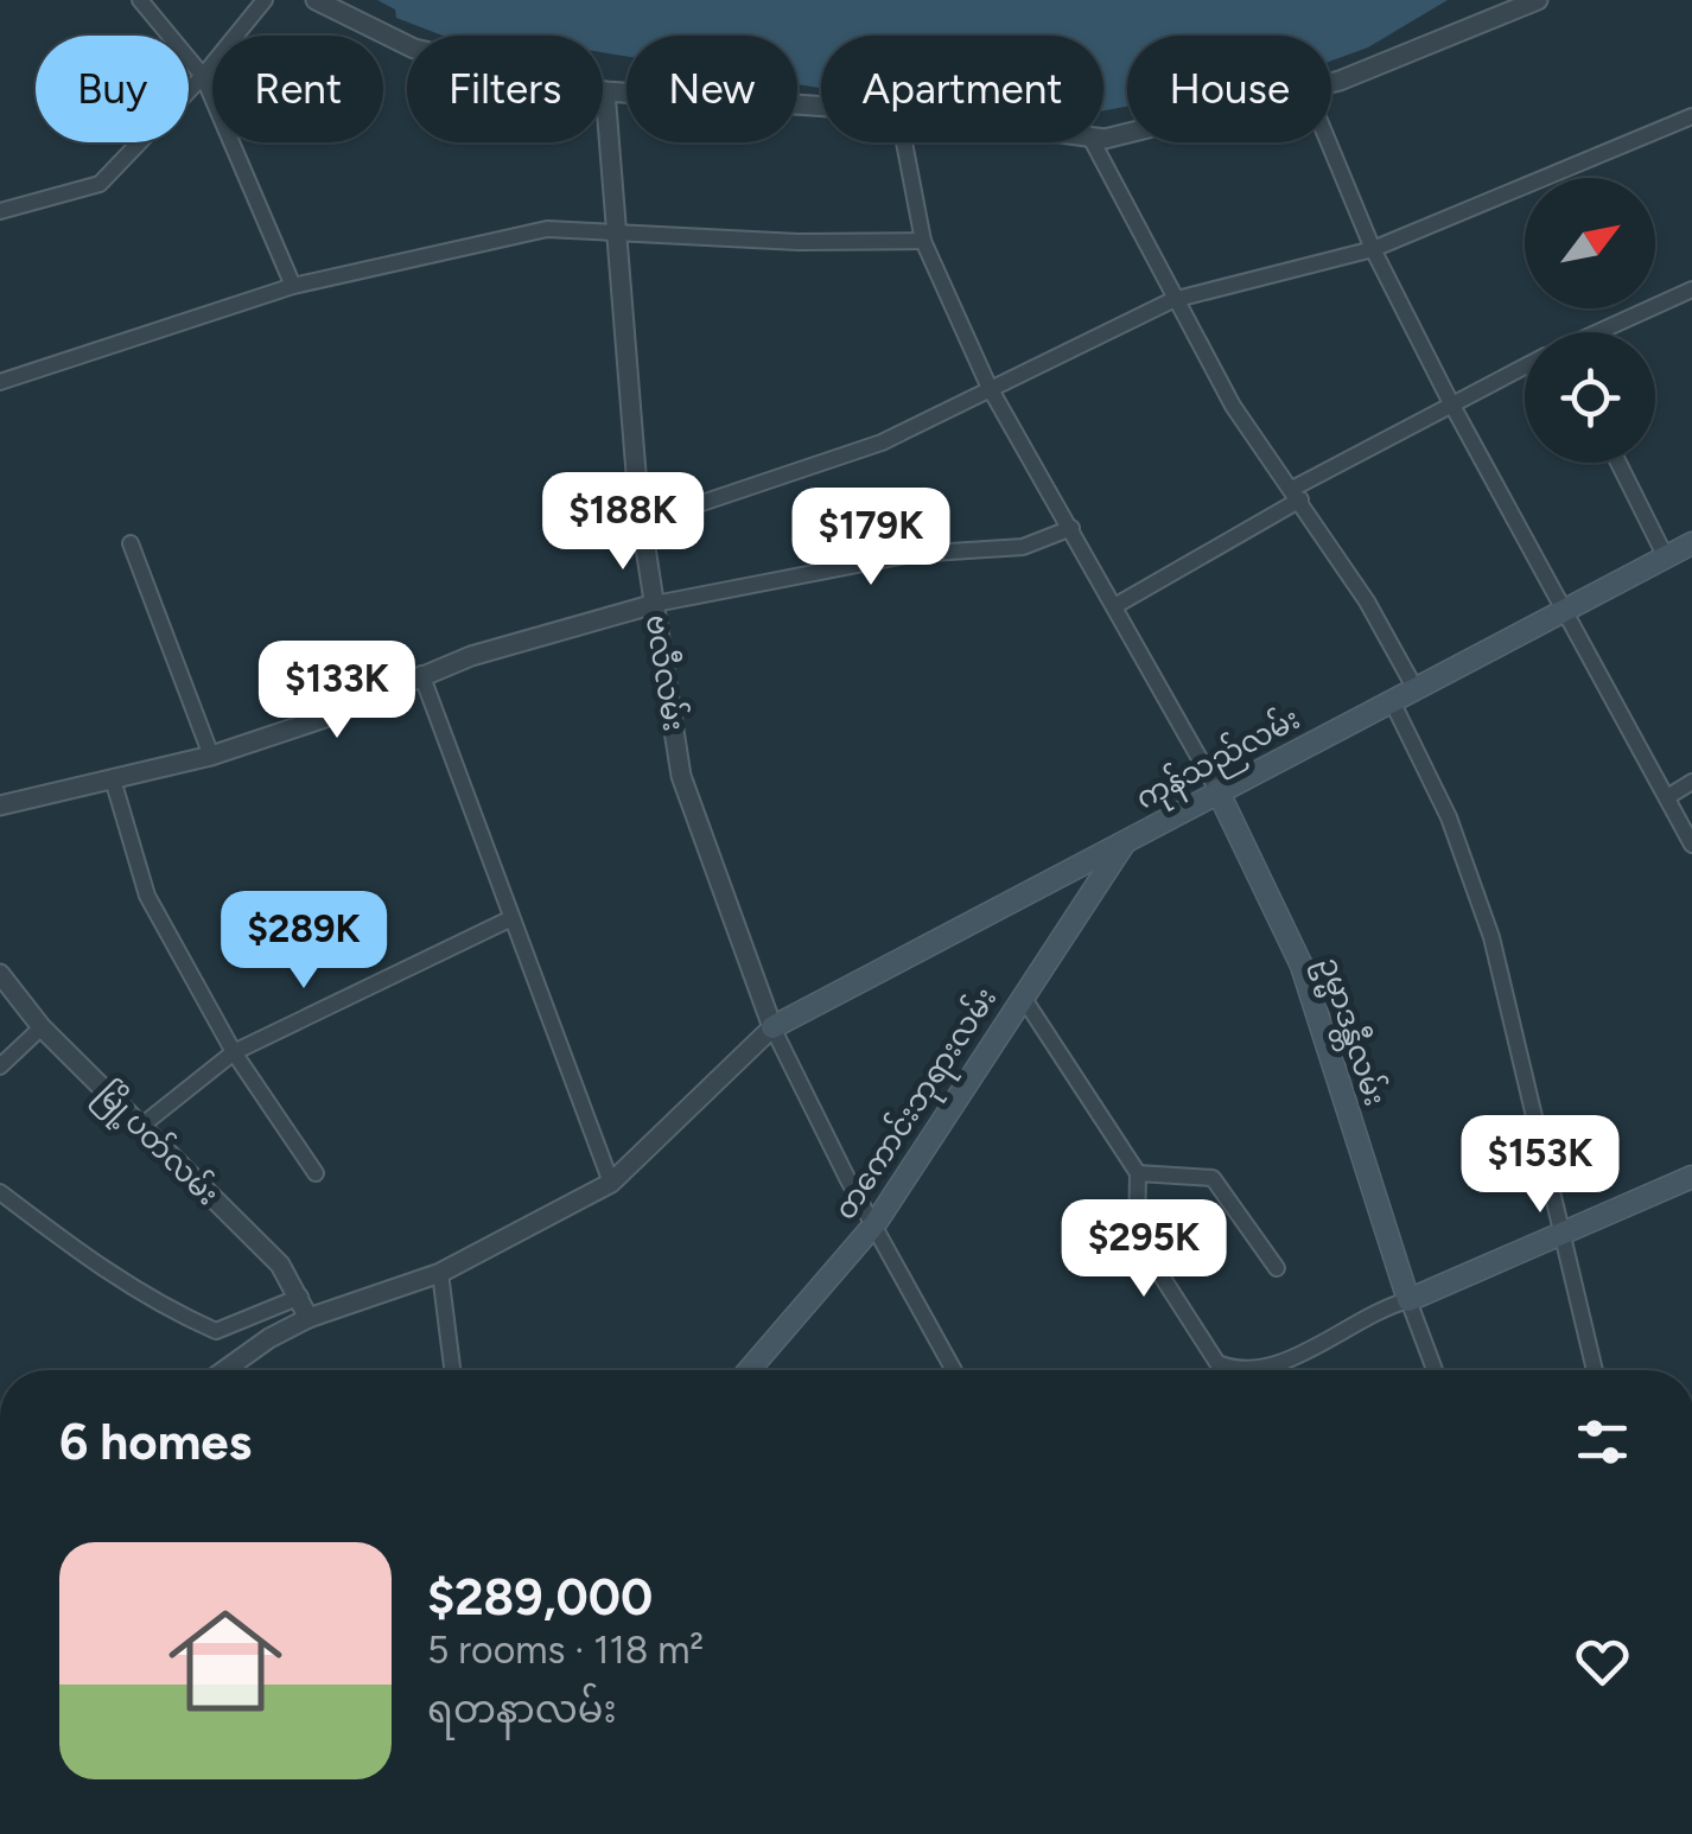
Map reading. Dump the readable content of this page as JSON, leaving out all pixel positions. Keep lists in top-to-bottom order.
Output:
{
  "streets": {
    "main road": ["ကုန်သည်လမ်း", "ဥမ္မာဒန္တီလမ်း", "တကောင်းဘုရားလမ်း"],
    "street": ["ဗလီလမ်း", "မြို့ပတ်လမ်း"]
  },
  "crossings": [
    ["ဗလီလမ်း", "ကုန်သည်လမ်း"],
    ["ကုန်သည်လမ်း", "ဥမ္မာဒန္တီလမ်း"],
    ["ကုန်သည်လမ်း", "တကောင်းဘုရားလမ်း"]
  ],
  "north": "top right",
  "page": {
    "chip": [
      "Buy",
      "Rent",
      "Filters",
      "New",
      "Apartment",
      "House"
    ],
    "price": [
      "$188K",
      "$179K",
      "$133K",
      "$289K",
      "$153K",
      "$295K"
    ],
    "heading": "6 homes",
    "list": [
      {
        "name": "$289,000",
        "note": "5 rooms · 118 m² · ရတနာလမ်း"
      }
    ]
  }
}
